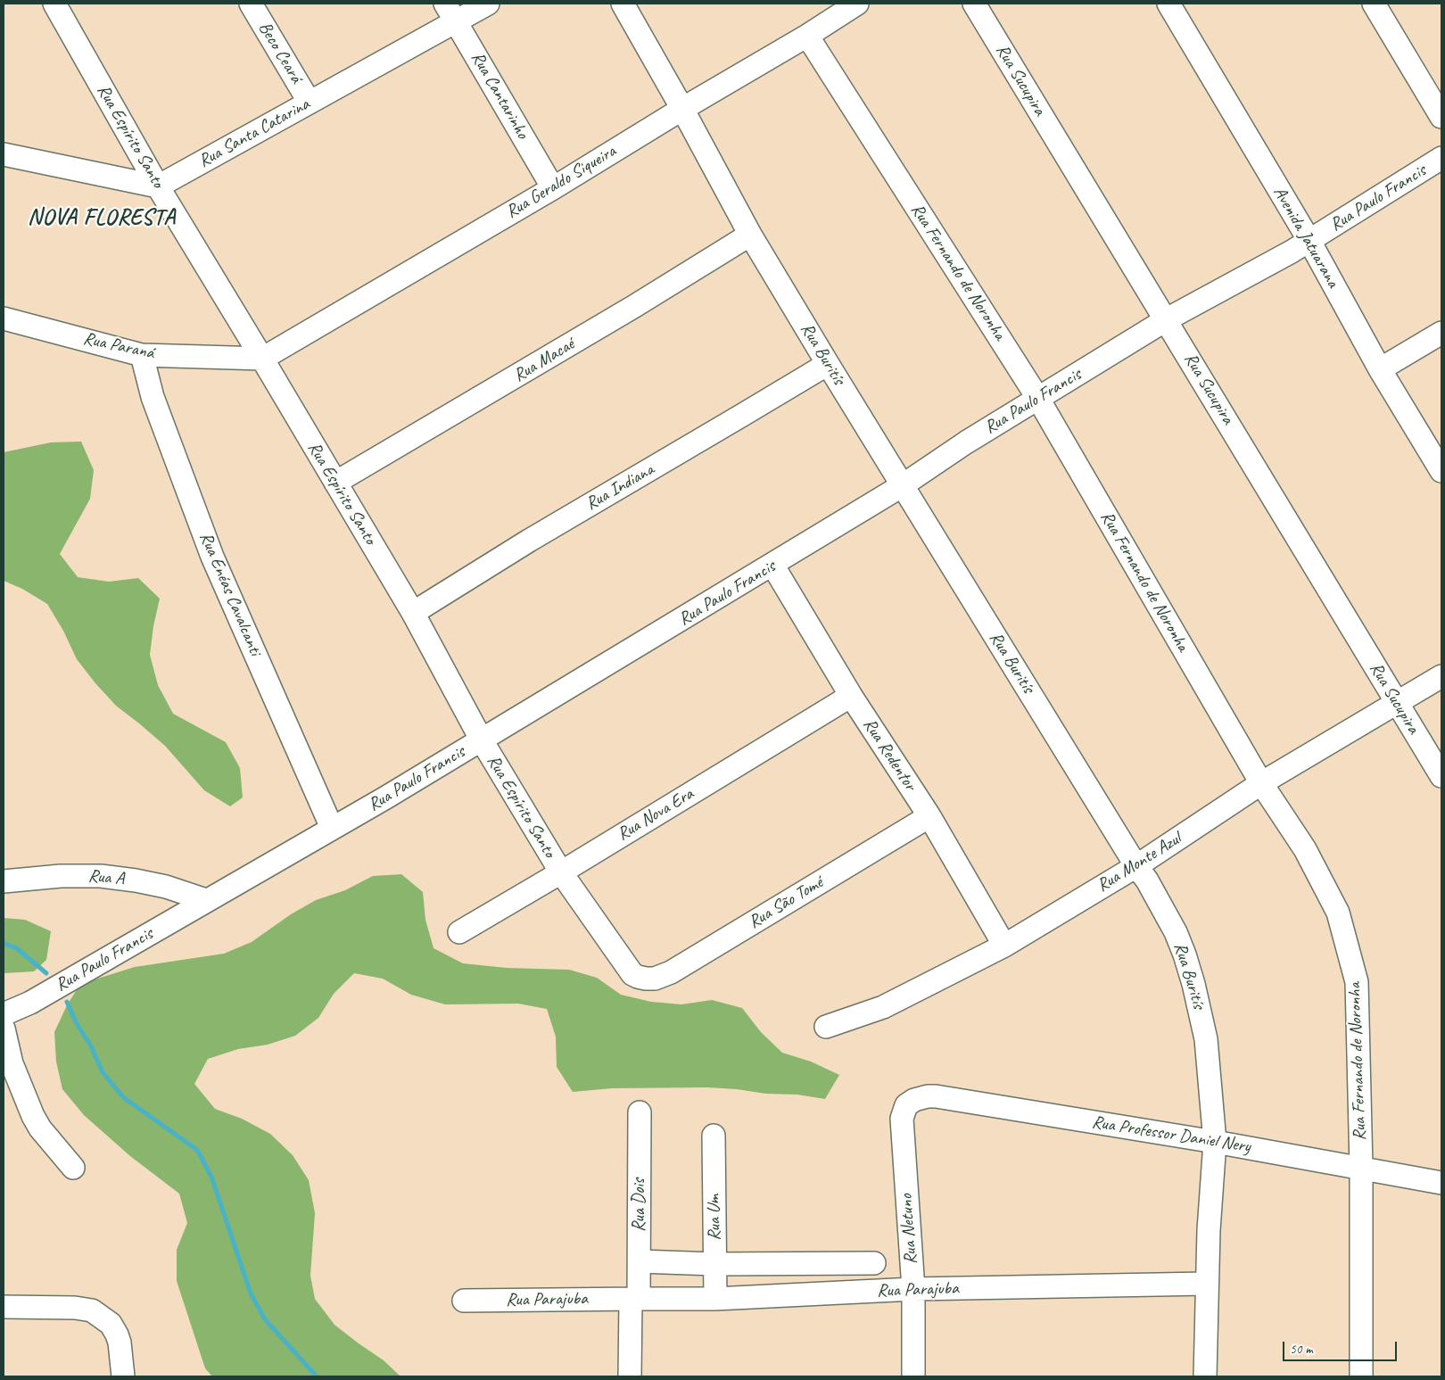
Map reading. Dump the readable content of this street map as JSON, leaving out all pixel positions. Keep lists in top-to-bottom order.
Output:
{
  "streets": {
    "street": [
      "Beco Ceará",
      "Rua Sucupira",
      "Rua Cantarinho",
      "Rua Santa Catarina",
      "Rua Espírito Santo",
      "Rua Geraldo Siqueira",
      "Rua Paulo Francis",
      "Avenida Jatuarana",
      "Rua Fernando de Noronha",
      "Rua Paraná",
      "Rua Buritís",
      "Rua Macaé",
      "Rua Indiana",
      "Rua Enéas Cavalcanti",
      "Rua Redentor",
      "Rua Nova Era",
      "Rua Monte Azul",
      "Rua A",
      "Rua São Tomé",
      "Rua Professor Daniel Nery",
      "Rua Dois",
      "Rua Um",
      "Rua Netuno",
      "Rua Parajuba"
    ]
  },
  "crossings": [
    ["Beco Ceará", "Rua Santa Catarina"],
    ["Rua Sucupira", "Rua Paulo Francis"],
    ["Rua Sucupira", "Rua Monte Azul"],
    ["Rua Cantarinho", "Rua Santa Catarina"],
    ["Rua Cantarinho", "Rua Geraldo Siqueira"],
    ["Rua Santa Catarina", "Rua Espírito Santo"],
    ["Rua Espírito Santo", "Rua Geraldo Siqueira"],
    ["Rua Espírito Santo", "Rua Paulo Francis"],
    ["Rua Espírito Santo", "Rua Paraná"],
    ["Rua Espírito Santo", "Rua Macaé"],
    ["Rua Espírito Santo", "Rua Indiana"],
    ["Rua Espírito Santo", "Rua Nova Era"],
    ["Rua Espírito Santo", "Rua São Tomé"],
    ["Rua Geraldo Siqueira", "Rua Fernando de Noronha"],
    ["Rua Geraldo Siqueira", "Rua Paraná"],
    ["Rua Geraldo Siqueira", "Rua Buritís"],
    ["Rua Paulo Francis", "Avenida Jatuarana"],
    ["Rua Paulo Francis", "Rua Fernando de Noronha"],
    ["Rua Paulo Francis", "Rua Buritís"],
    ["Rua Paulo Francis", "Rua Enéas Cavalcanti"],
    ["Rua Paulo Francis", "Rua Redentor"],
    ["Rua Paulo Francis", "Rua A"],
    ["Rua Fernando de Noronha", "Rua Monte Azul"],
    ["Rua Fernando de Noronha", "Rua Professor Daniel Nery"],
    ["Rua Paraná", "Rua Enéas Cavalcanti"],
    ["Rua Buritís", "Rua Macaé"],
    ["Rua Buritís", "Rua Indiana"],
    ["Rua Buritís", "Rua Monte Azul"],
    ["Rua Buritís", "Rua Professor Daniel Nery"],
    ["Rua Buritís", "Rua Parajuba"],
    ["Rua Redentor", "Rua Nova Era"],
    ["Rua Redentor", "Rua Monte Azul"],
    ["Rua Redentor", "Rua São Tomé"],
    ["Rua Professor Daniel Nery", "Rua Netuno"],
    ["Rua Dois", "Rua Parajuba"],
    ["Rua Um", "Rua Parajuba"],
    ["Rua Netuno", "Rua Parajuba"]
  ],
  "districts": ["NOVA FLORESTA"],
  "scale_bar": "50 m"
}
